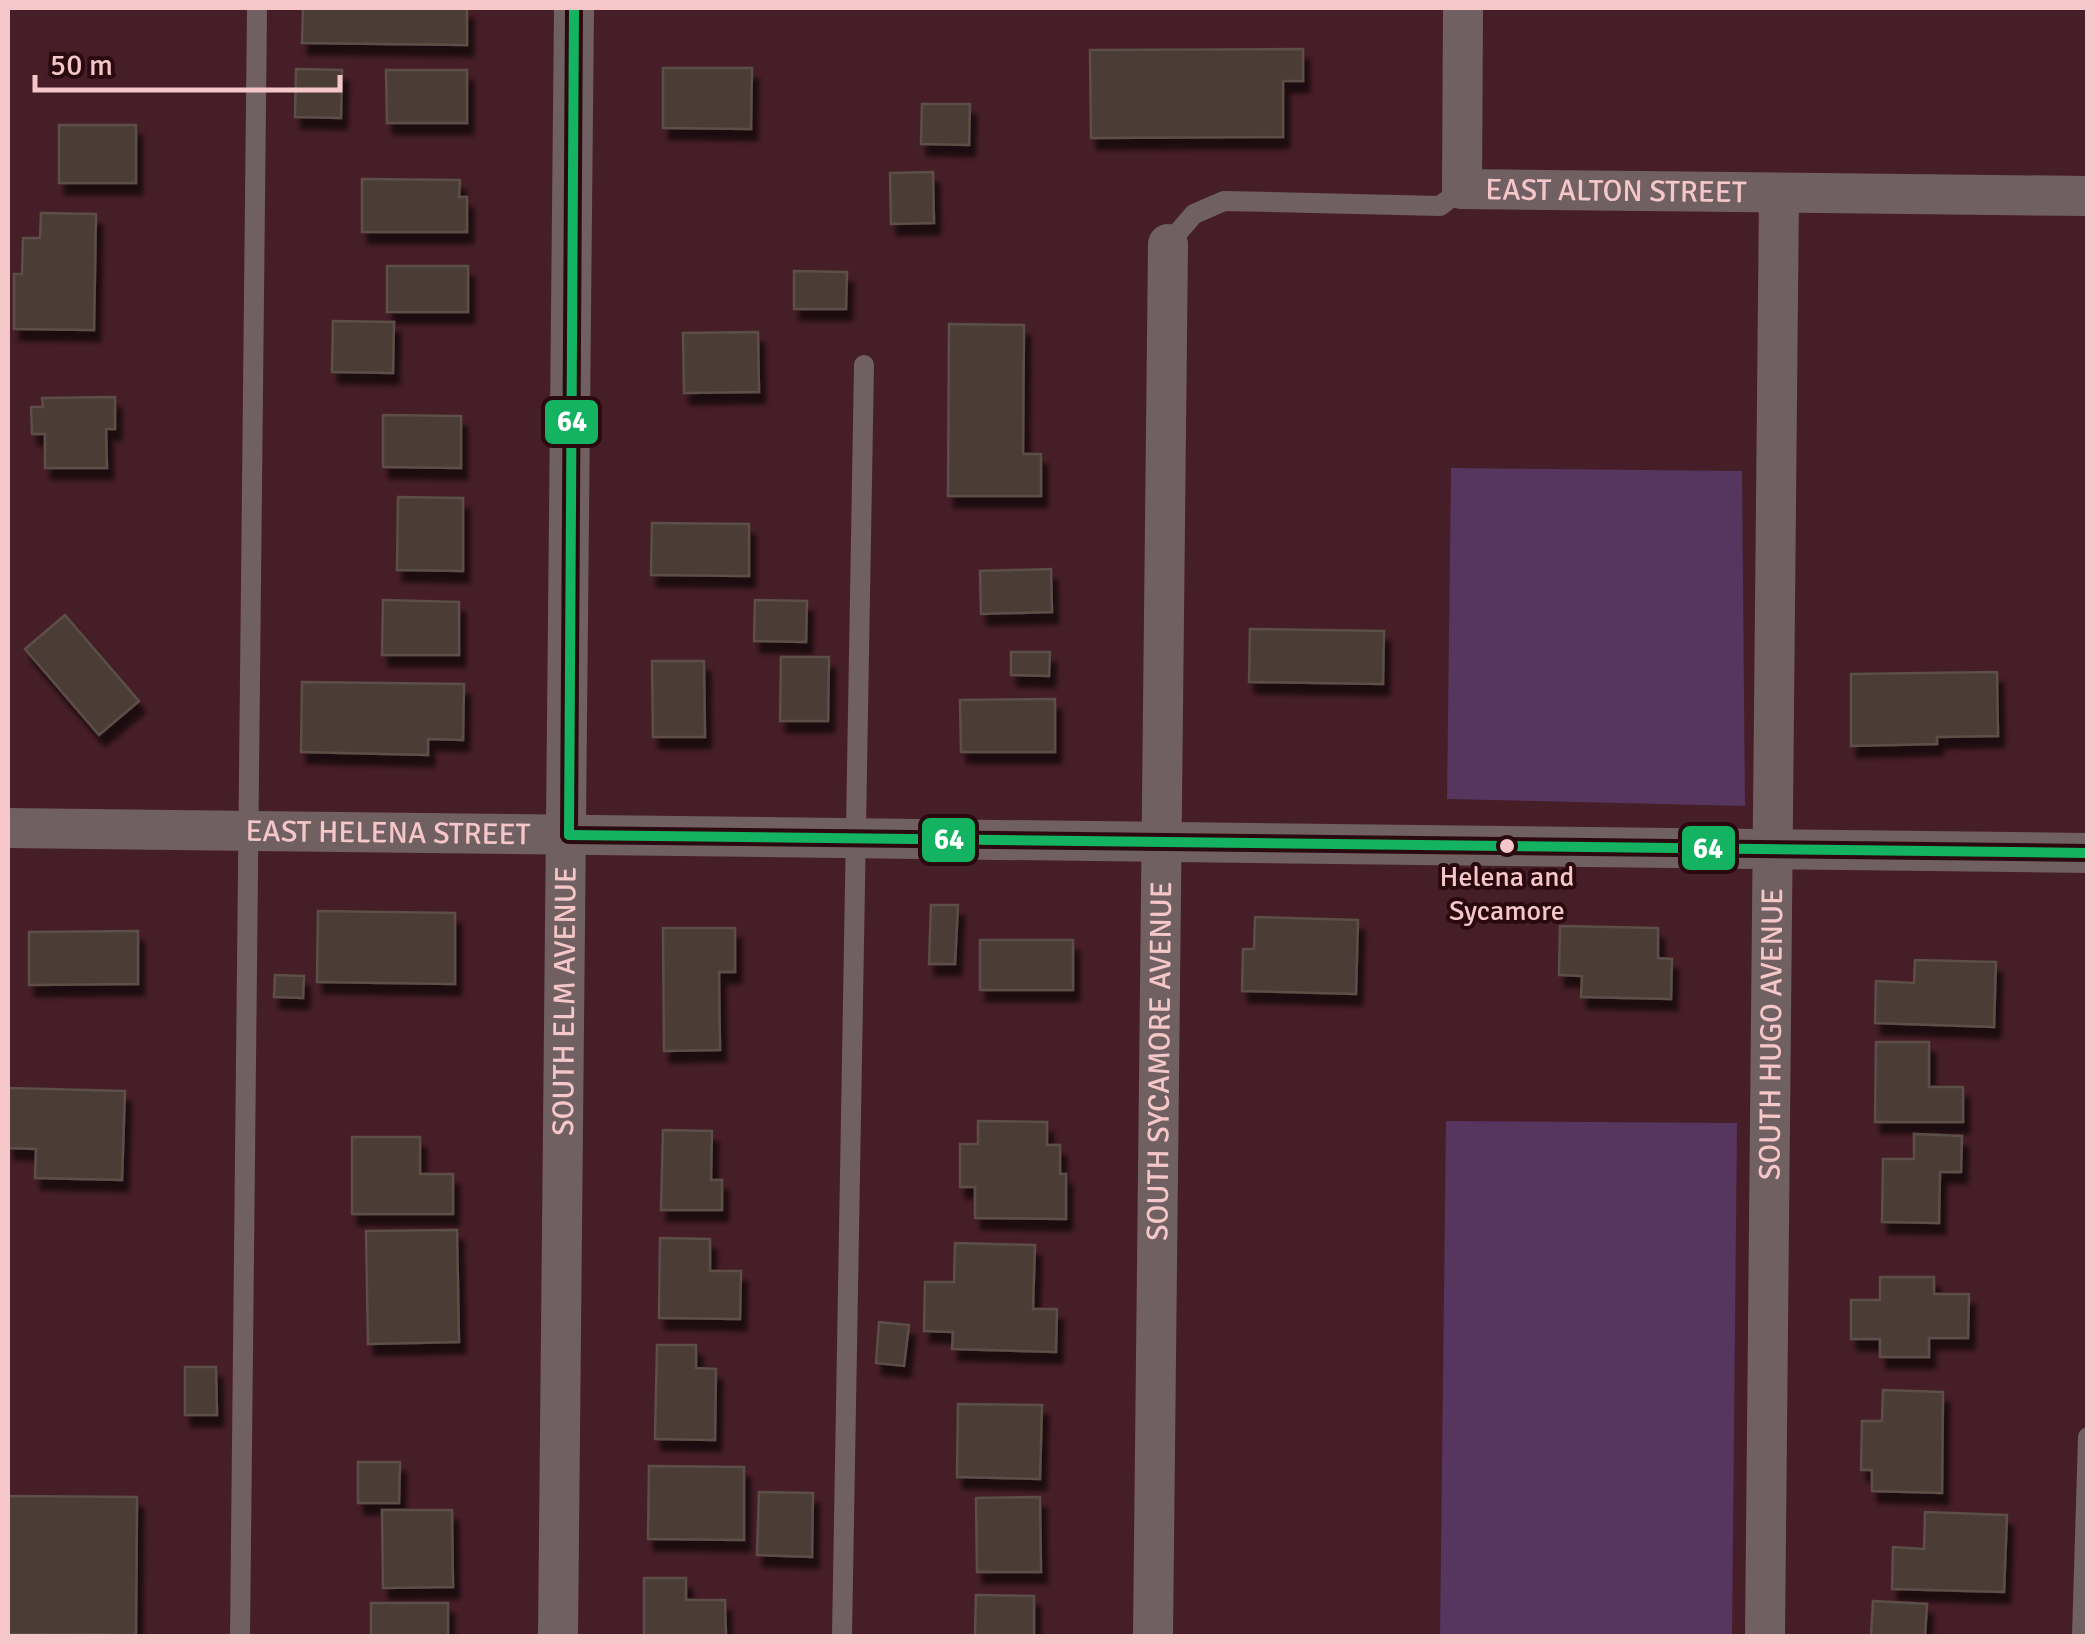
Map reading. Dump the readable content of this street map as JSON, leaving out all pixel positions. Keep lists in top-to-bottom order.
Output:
{
  "streets": {
    "street": [
      "EAST ALTON STREET",
      "EAST HELENA STREET",
      "SOUTH ELM AVENUE",
      "SOUTH HUGO AVENUE",
      "SOUTH SYCAMORE AVENUE"
    ]
  },
  "crossings": [
    ["EAST ALTON STREET", "SOUTH HUGO AVENUE"],
    ["EAST ALTON STREET", "SOUTH SYCAMORE AVENUE"],
    ["EAST HELENA STREET", "SOUTH ELM AVENUE"],
    ["EAST HELENA STREET", "SOUTH HUGO AVENUE"],
    ["EAST HELENA STREET", "SOUTH SYCAMORE AVENUE"]
  ],
  "places": ["Helena and Sycamore"],
  "lines": ["transit line 64"],
  "scale_bar": "50 m"
}
